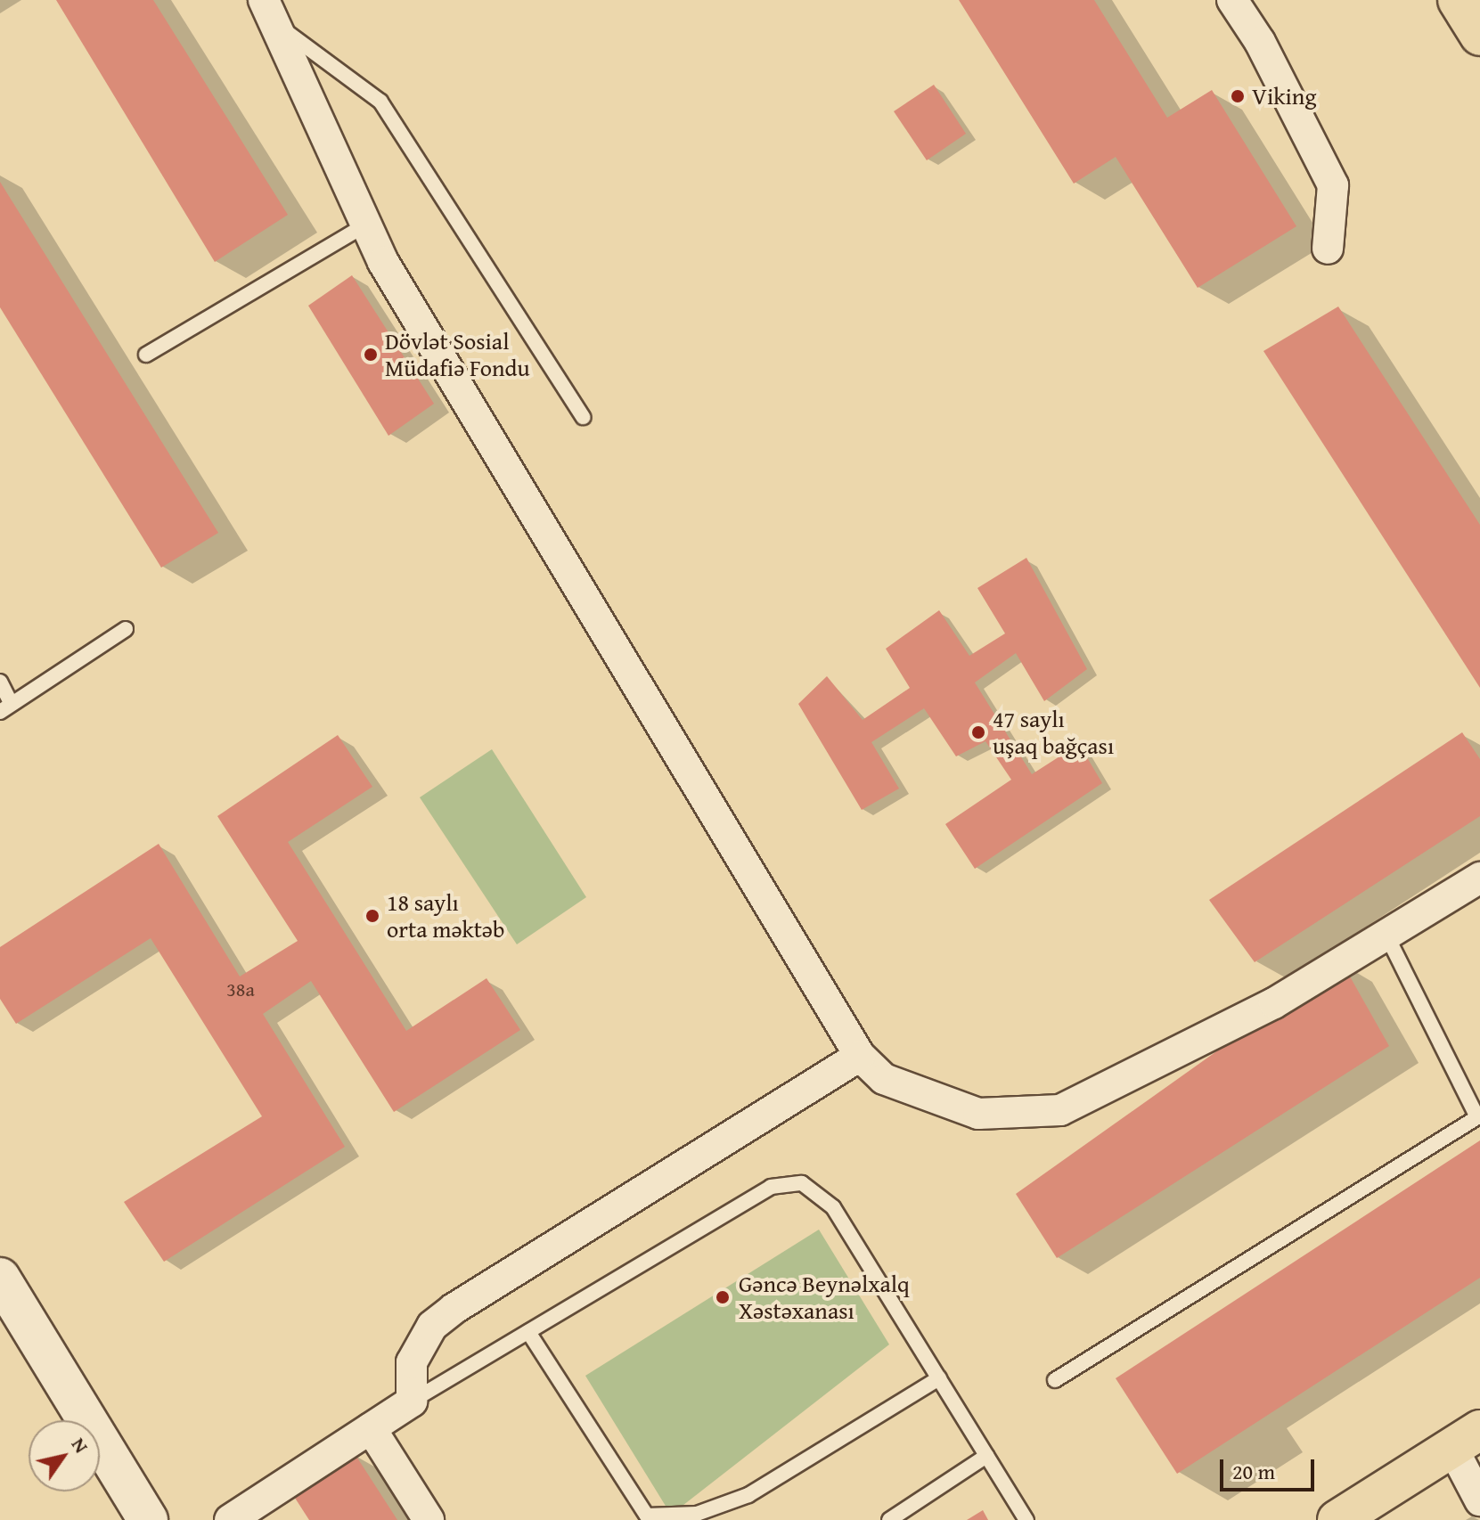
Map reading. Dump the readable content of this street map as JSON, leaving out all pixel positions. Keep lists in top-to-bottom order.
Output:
{
  "places": [
    "Viking",
    "Dövlət Sosial Müdafiə Fondu",
    "47 saylı uşaq bağçası",
    "18 saylı orta məktəb",
    "Gəncə Beynəlxalq Xəstəxanası"
  ],
  "house_numbers": ["38a"],
  "scale_bar": "20 m",
  "north": "top right"
}
